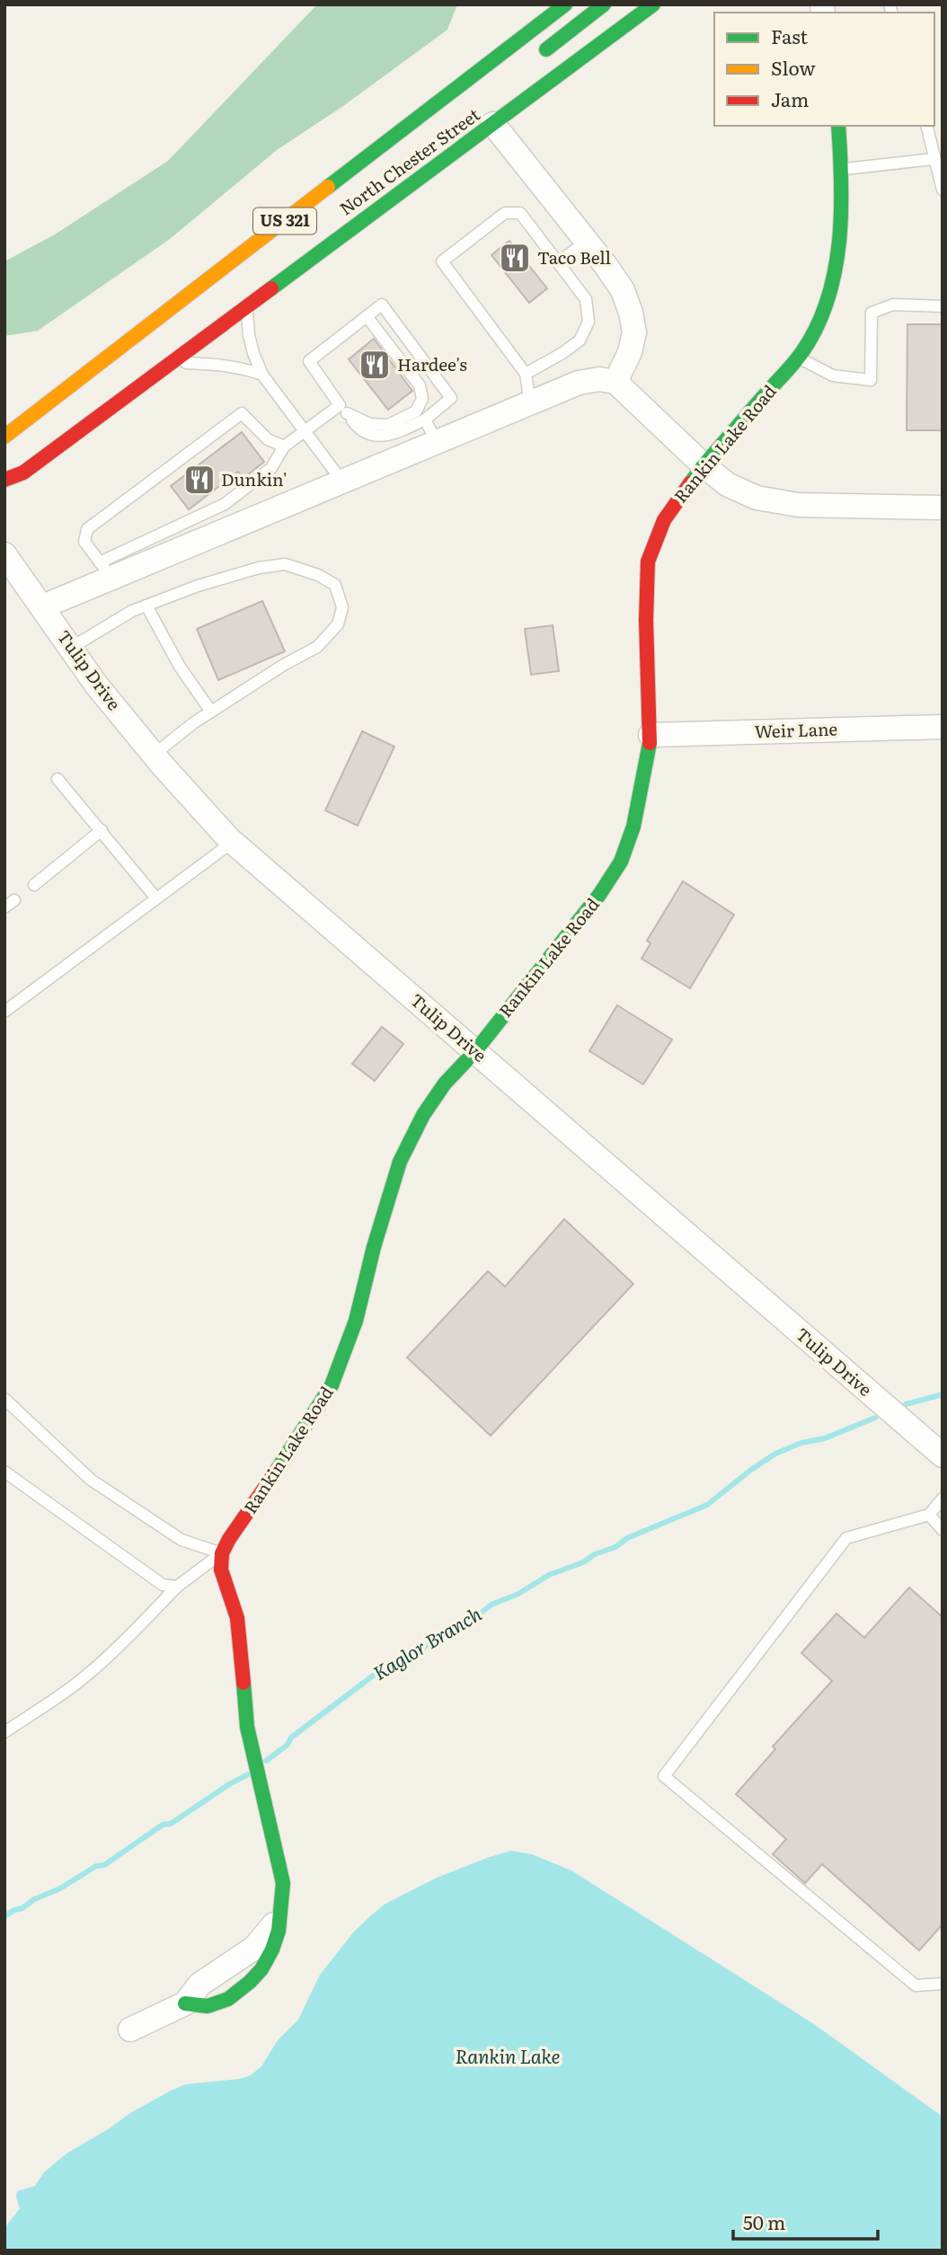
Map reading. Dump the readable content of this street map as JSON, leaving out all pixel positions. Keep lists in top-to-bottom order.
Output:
{
  "streets": {
    "main road": ["North Chester Street", "US 321", "Rankin Lake Road"],
    "street": ["Tulip Drive", "Weir Lane"]
  },
  "crossings": [
    ["Rankin Lake Road", "Tulip Drive"],
    ["Rankin Lake Road", "Weir Lane"]
  ],
  "water": ["Kaglor Branch", "Rankin Lake"],
  "places": {
    "restaurant": ["Taco Bell", "Hardee's", "Dunkin'"]
  },
  "legend": ["Fast", "Slow", "Jam"],
  "scale_bar": "50 m"
}
